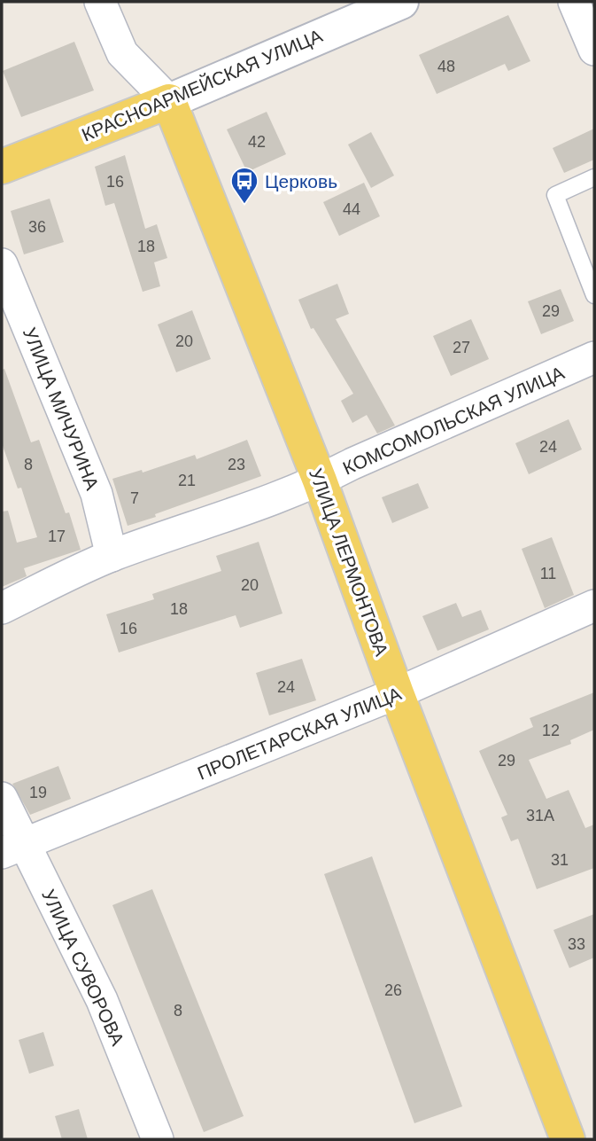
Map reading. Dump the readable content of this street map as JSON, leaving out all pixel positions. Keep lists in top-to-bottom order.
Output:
{
  "streets": {
    "main road": ["КРАСНОАРМЕЙСКАЯ УЛИЦА", "УЛИЦА ЛЕРМОНТОВА"],
    "street": [
      "УЛИЦА МИЧУРИНА",
      "КОМСОМОЛЬСКАЯ УЛИЦА",
      "ПРОЛЕТАРСКАЯ УЛИЦА",
      "УЛИЦА СУВОРОВА"
    ]
  },
  "crossings": [
    ["КРАСНОАРМЕЙСКАЯ УЛИЦА", "УЛИЦА ЛЕРМОНТОВА"],
    ["УЛИЦА МИЧУРИНА", "КОМСОМОЛЬСКАЯ УЛИЦА"],
    ["КОМСОМОЛЬСКАЯ УЛИЦА", "УЛИЦА ЛЕРМОНТОВА"],
    ["УЛИЦА ЛЕРМОНТОВА", "ПРОЛЕТАРСКАЯ УЛИЦА"],
    ["ПРОЛЕТАРСКАЯ УЛИЦА", "УЛИЦА СУВОРОВА"]
  ],
  "places": {
    "bus stop": ["Церковь"]
  },
  "house_numbers": [
    "48",
    "42",
    "16",
    "44",
    "36",
    "18",
    "29",
    "20",
    "27",
    "24",
    "8",
    "23",
    "21",
    "7",
    "17",
    "11",
    "20",
    "18",
    "16",
    "24",
    "12",
    "29",
    "19",
    "31А",
    "31",
    "33",
    "26",
    "8"
  ]
}
